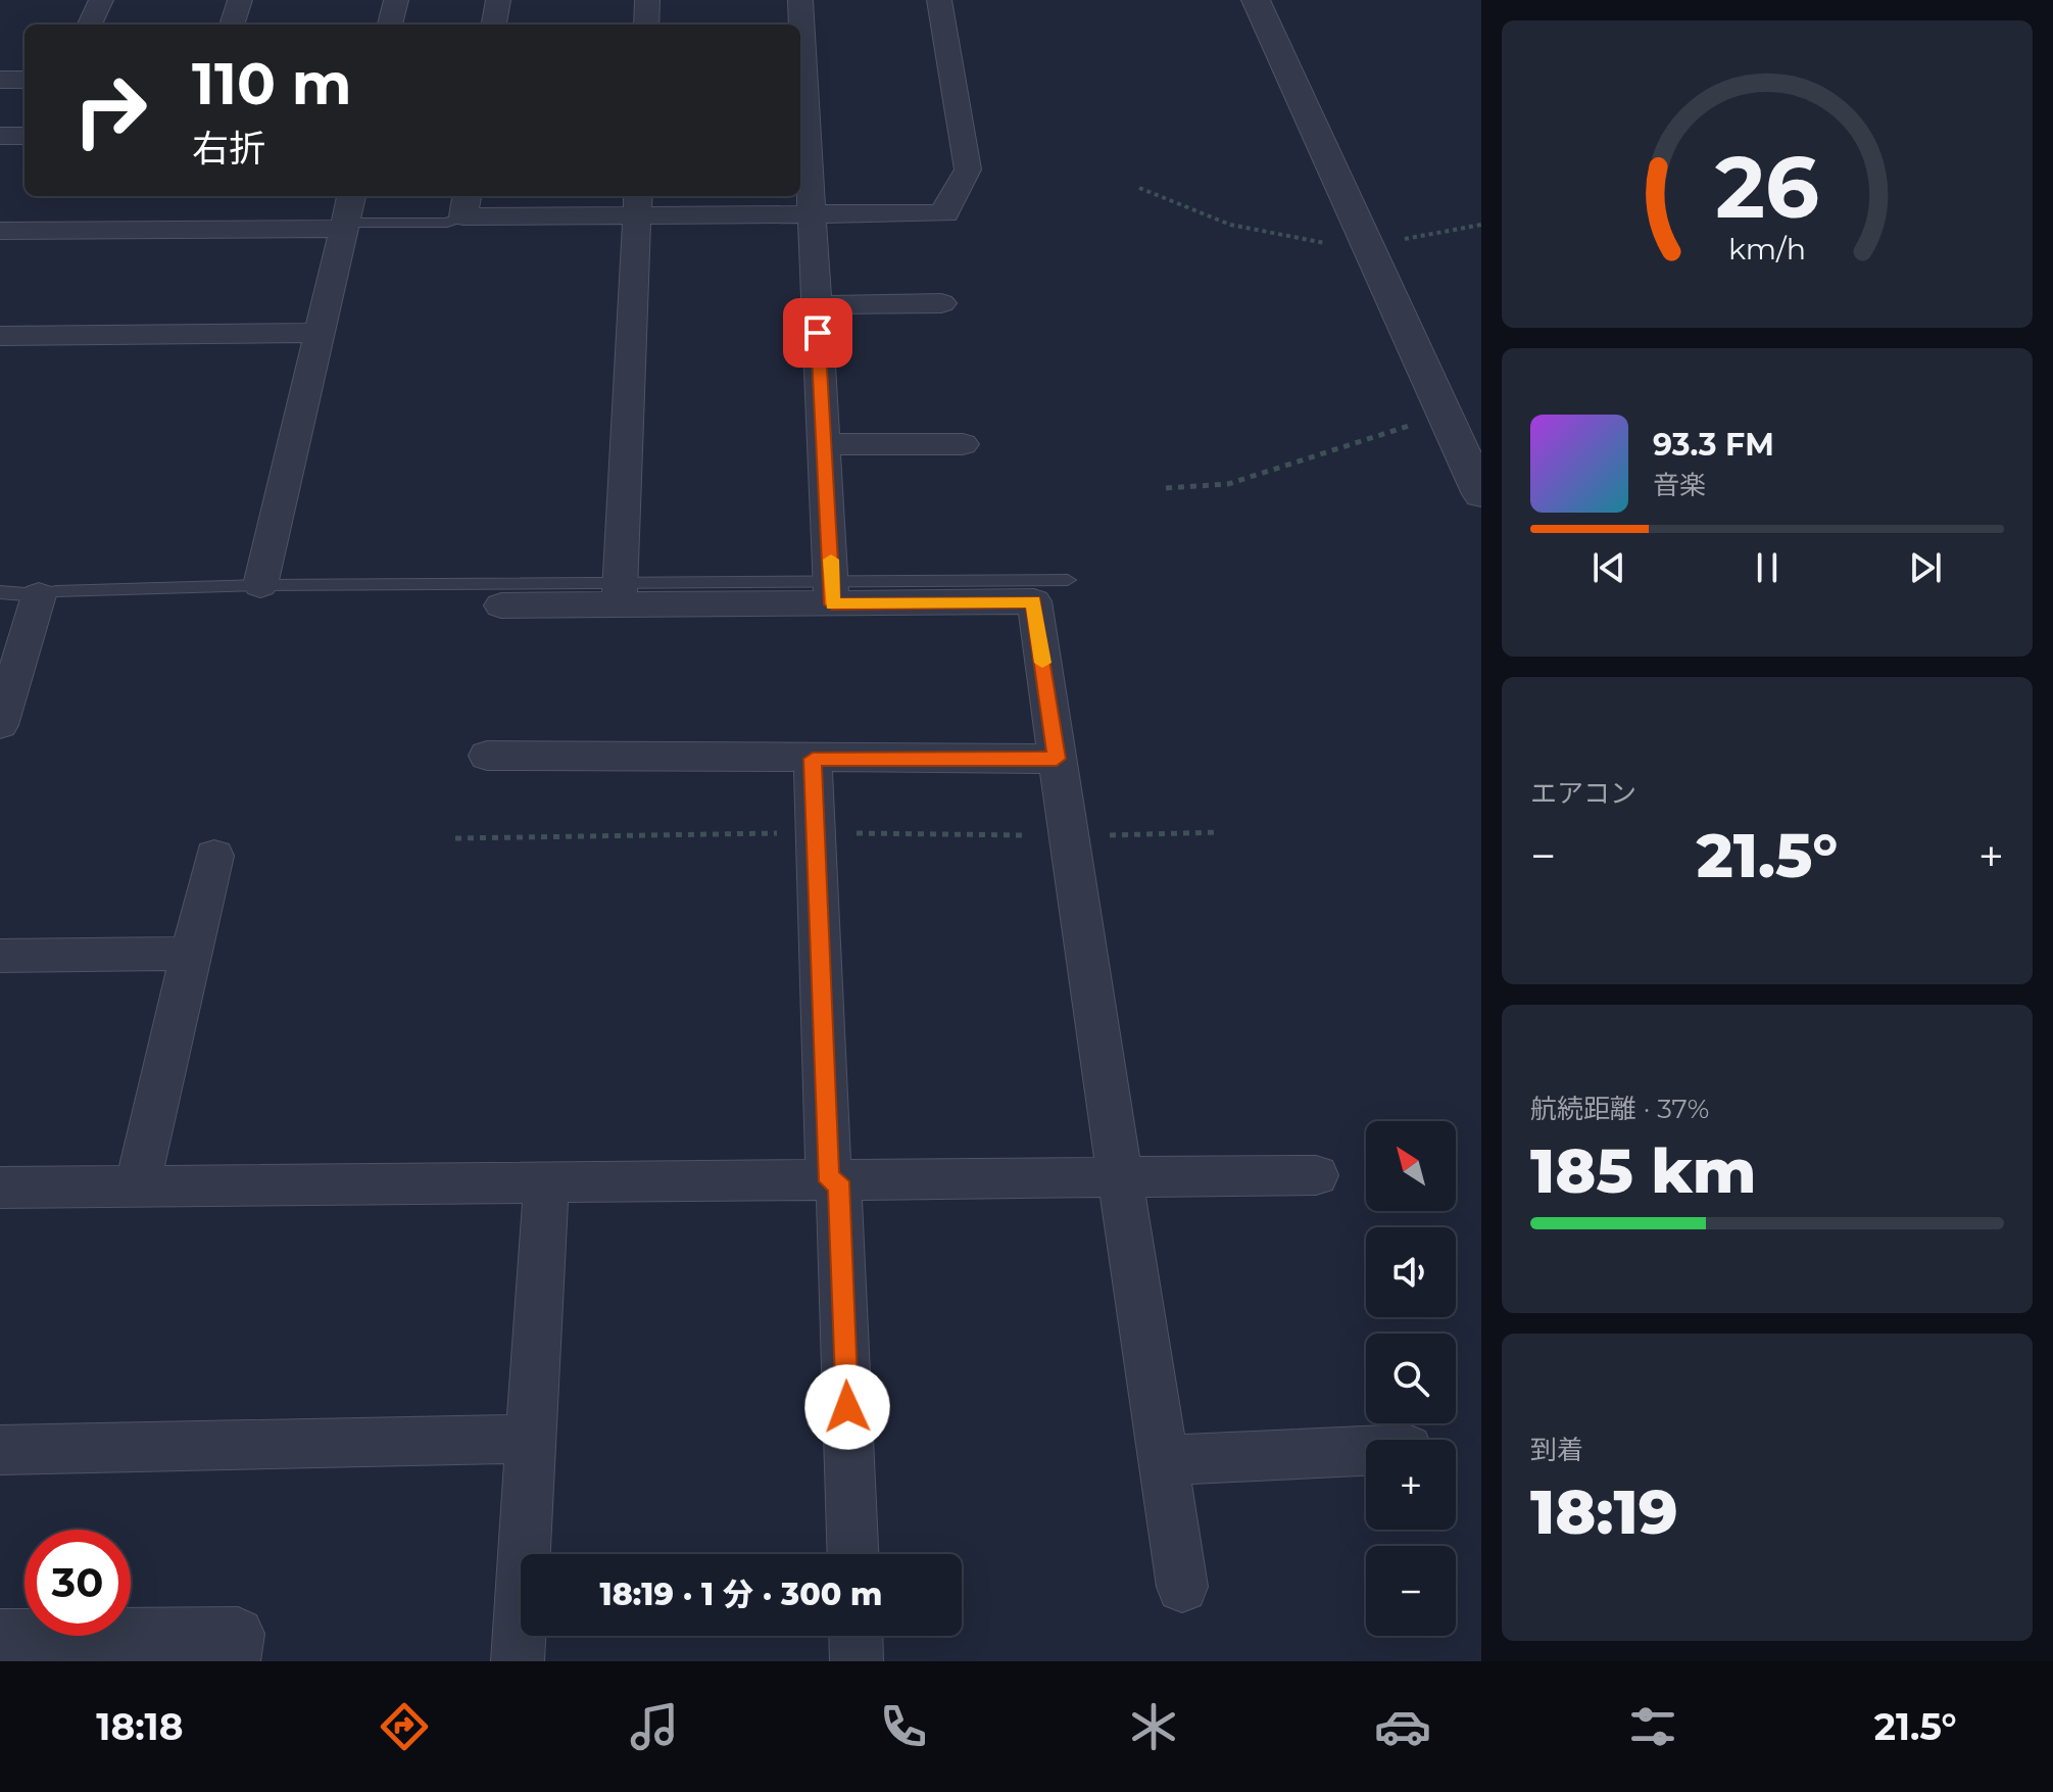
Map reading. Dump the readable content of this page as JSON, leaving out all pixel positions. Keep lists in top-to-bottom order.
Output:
{
  "north": "top left",
  "page": {
    "turn": ["110 m", "右折"],
    "song": ["93.3 FM", "音楽"],
    "tile": [
      "エアコン",
      ["航続距離 · 37%", "185 km"],
      ["到着", "18:19"]
    ],
    "heat": ["−", "21.5°", "+"],
    "map_buttons": ["+", "−"],
    "limit": "30",
    "trip": "18:19 · 1 分 · 300 m",
    "tabs": ["18:18", "21.5°"],
    "gauge": ["26", "km/h"]
  }
}
